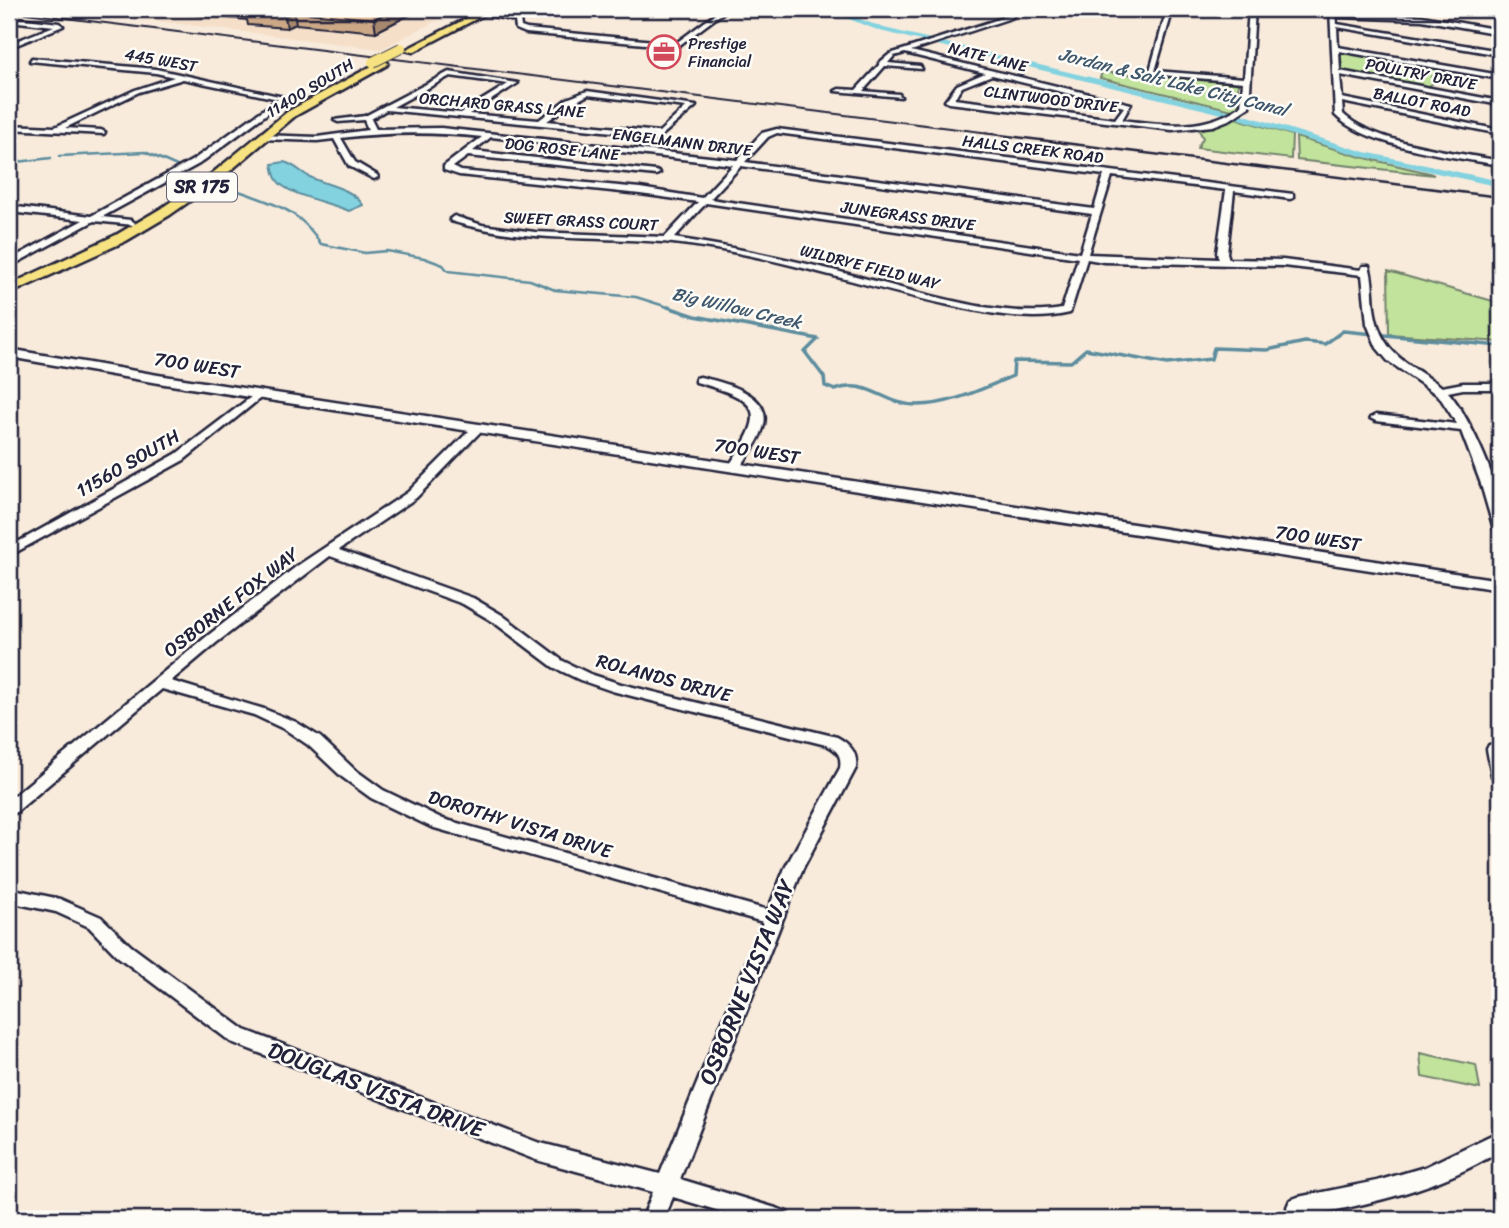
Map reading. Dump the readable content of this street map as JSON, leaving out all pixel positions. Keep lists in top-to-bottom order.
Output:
{
  "streets": {
    "main road": ["11400 SOUTH", "SR 175"],
    "street": [
      "NATE LANE",
      "445 WEST",
      "POULTRY DRIVE",
      "CLINTWOOD DRIVE",
      "BALLOT ROAD",
      "ORCHARD GRASS LANE",
      "ENGELMANN DRIVE",
      "DOG ROSE LANE",
      "HALLS CREEK ROAD",
      "JUNEGRASS DRIVE",
      "SWEET GRASS COURT",
      "WILDRYE FIELD WAY",
      "700 WEST",
      "11560 SOUTH",
      "OSBORNE FOX WAY",
      "ROLANDS DRIVE",
      "DOROTHY VISTA DRIVE",
      "OSBORNE VISTA WAY",
      "DOUGLAS VISTA DRIVE"
    ]
  },
  "crossings": [
    ["NATE LANE", "CLINTWOOD DRIVE"],
    ["11400 SOUTH", "ENGELMANN DRIVE"],
    ["ENGELMANN DRIVE", "HALLS CREEK ROAD"],
    ["DOG ROSE LANE", "JUNEGRASS DRIVE"],
    ["JUNEGRASS DRIVE", "WILDRYE FIELD WAY"],
    ["SWEET GRASS COURT", "WILDRYE FIELD WAY"],
    ["700 WEST", "11560 SOUTH"],
    ["700 WEST", "OSBORNE FOX WAY"],
    ["OSBORNE FOX WAY", "ROLANDS DRIVE"],
    ["OSBORNE FOX WAY", "DOROTHY VISTA DRIVE"],
    ["ROLANDS DRIVE", "OSBORNE VISTA WAY"],
    ["DOROTHY VISTA DRIVE", "OSBORNE VISTA WAY"],
    ["OSBORNE VISTA WAY", "DOUGLAS VISTA DRIVE"]
  ],
  "water": ["Jordan & Salt Lake City Canal", "Big Willow Creek"],
  "places": {
    "office": ["Prestige Financial"]
  }
}
